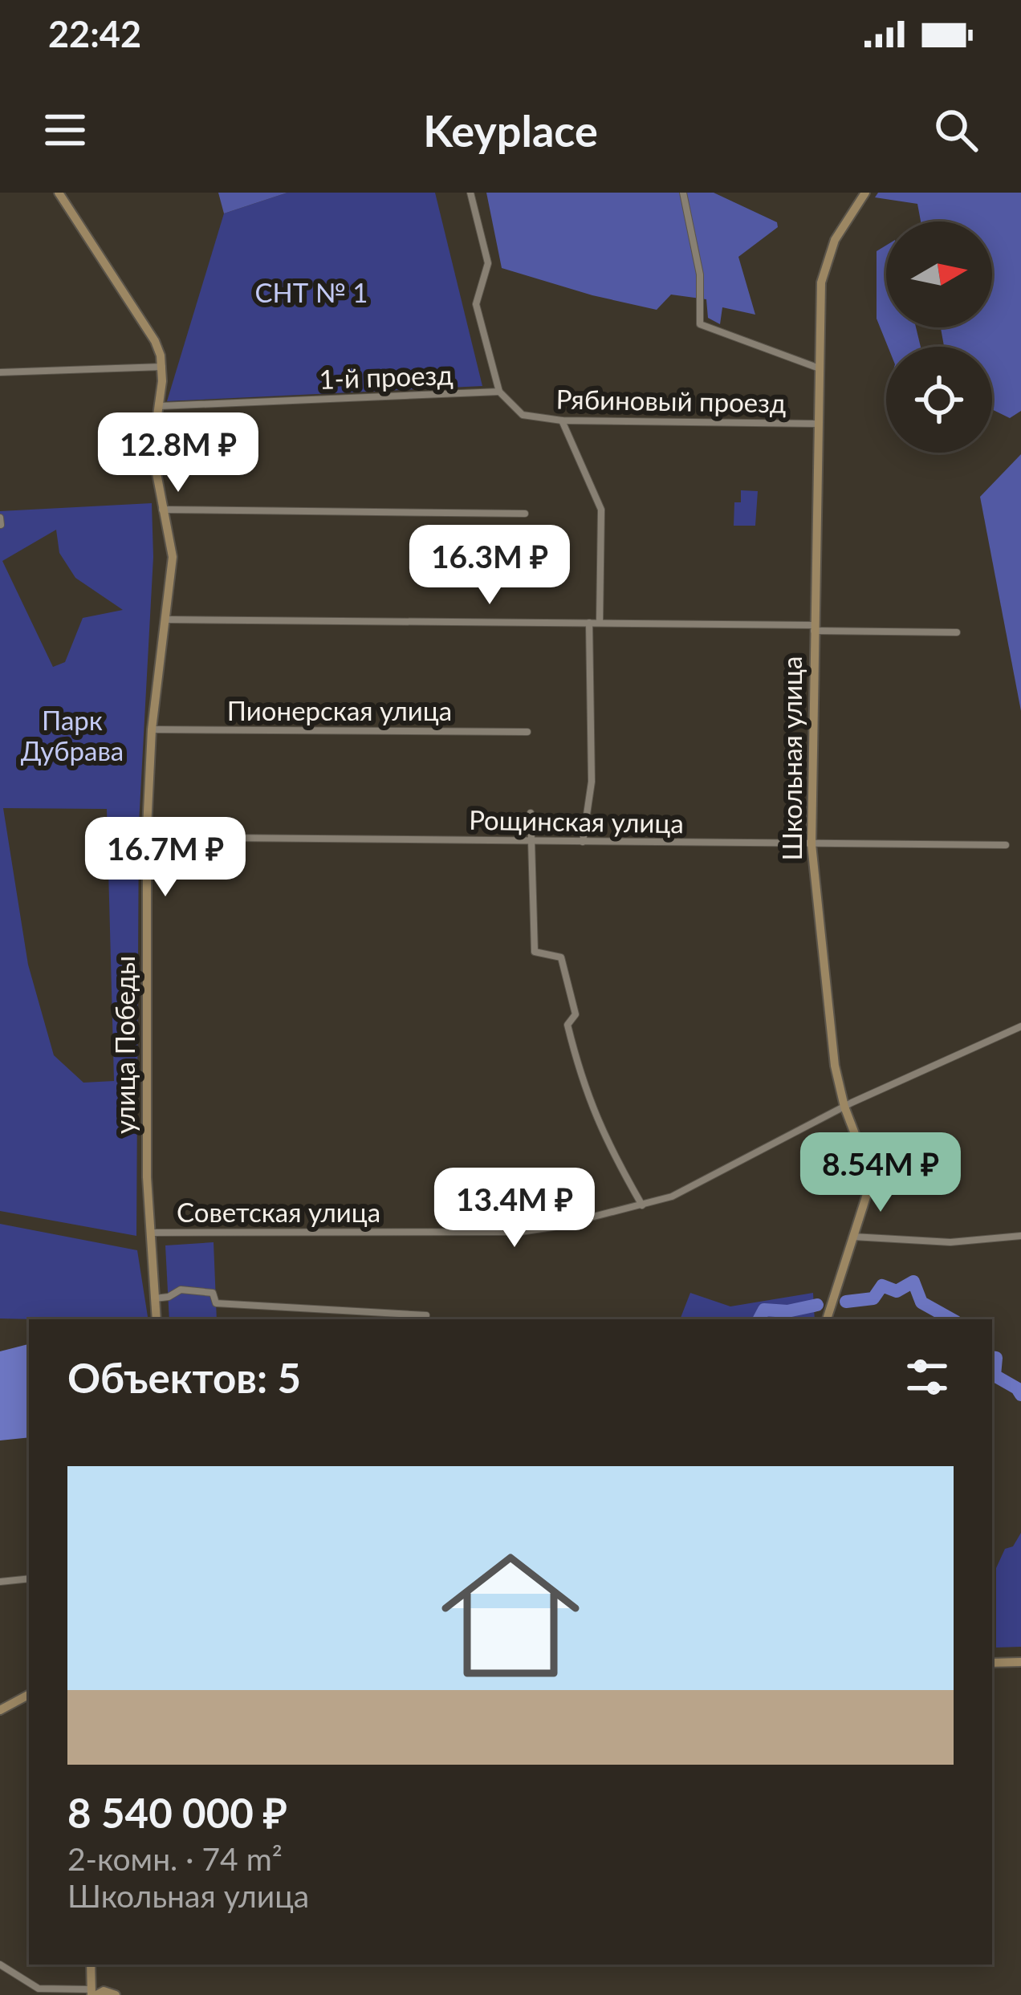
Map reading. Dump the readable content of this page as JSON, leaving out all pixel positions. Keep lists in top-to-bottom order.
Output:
{
  "streets": {
    "street": [
      "1-й проезд",
      "Рябиновый проезд",
      "Пионерская улица",
      "Школьная улица",
      "Рощинская улица",
      "улица Победы",
      "Советская улица"
    ]
  },
  "crossings": [
    ["1-й проезд", "Рябиновый проезд"],
    ["1-й проезд", "улица Победы"],
    ["Рябиновый проезд", "Школьная улица"],
    ["Пионерская улица", "улица Победы"],
    ["Школьная улица", "Рощинская улица"],
    ["Школьная улица", "Советская улица"],
    ["Рощинская улица", "улица Победы"],
    ["улица Победы", "Советская улица"]
  ],
  "parks": ["СНТ № 1", "Парк Дубрава"],
  "north": "right",
  "page": {
    "status": "22:42",
    "header": "Keyplace",
    "price": [
      "12.8M ₽",
      "16.3M ₽",
      "16.7M ₽",
      "8.54M ₽",
      "13.4M ₽"
    ],
    "heading": "Объектов: 5",
    "list": [
      {
        "name": "8 540 000 ₽",
        "note": "2-комн. · 74 m² · Школьная улица"
      }
    ]
  }
}
